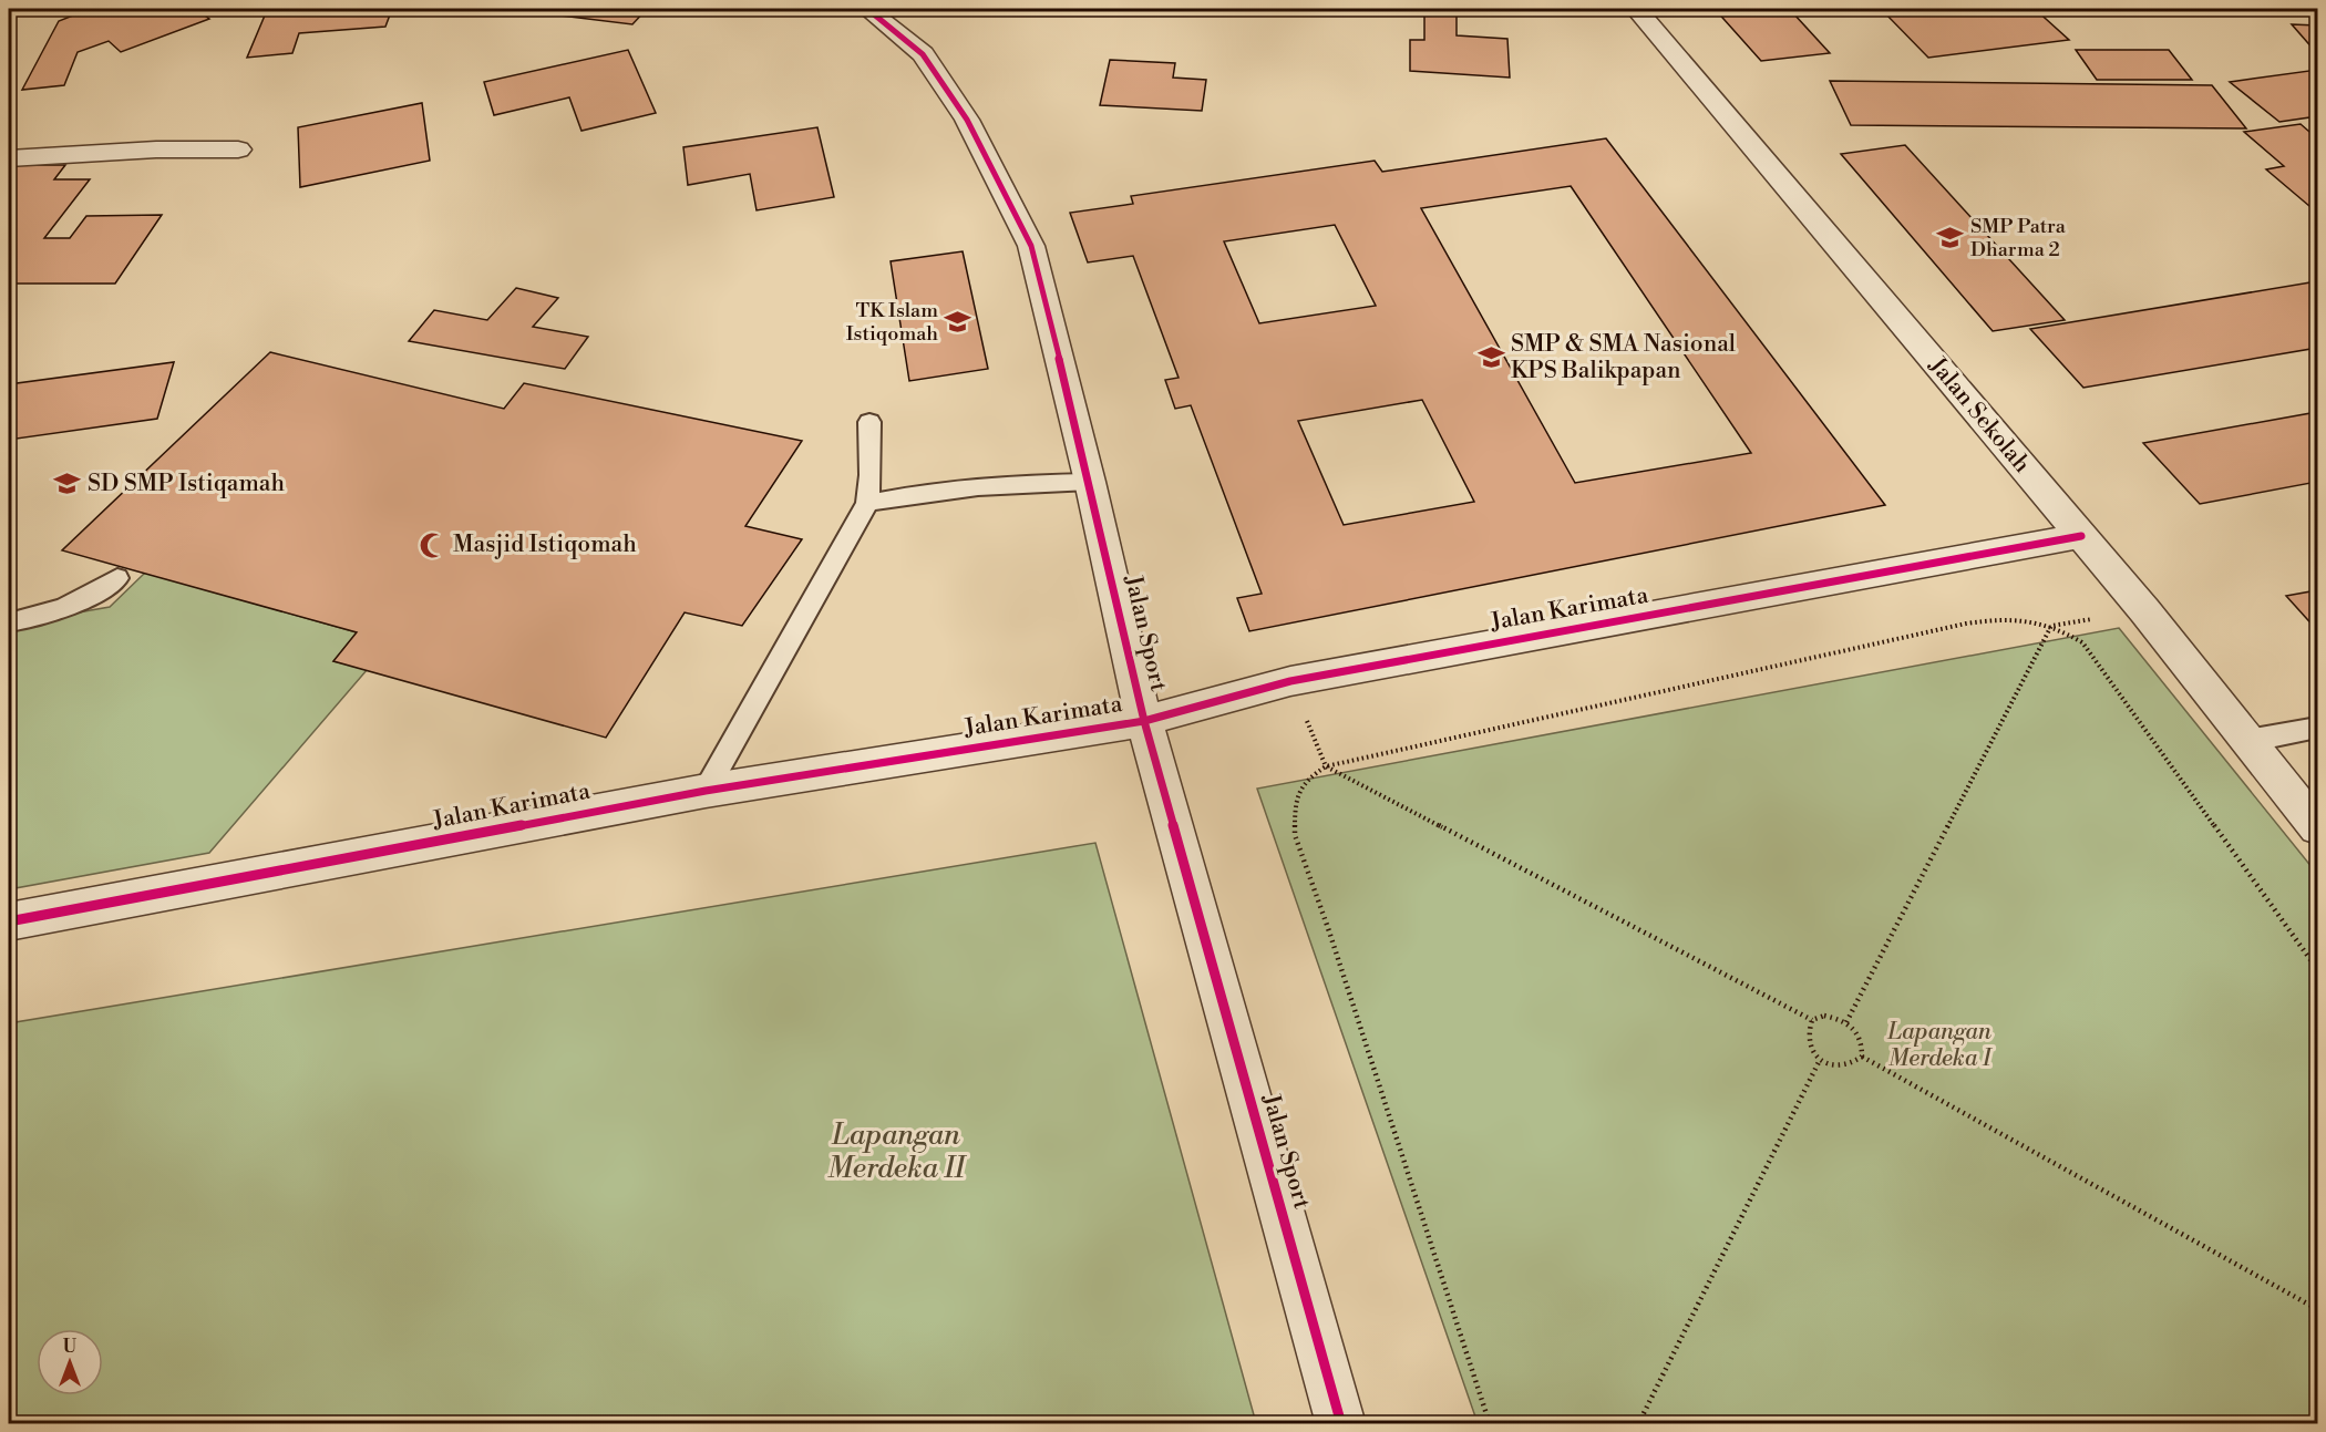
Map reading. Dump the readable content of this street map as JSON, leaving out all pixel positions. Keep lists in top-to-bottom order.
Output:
{
  "streets": {
    "street": ["Jalan Sekolah", "Jalan Karimata", "Jalan Sport"]
  },
  "crossings": [
    ["Jalan Sekolah", "Jalan Karimata"],
    ["Jalan Karimata", "Jalan Sport"]
  ],
  "parks": ["Lapangan Merdeka I", "Lapangan Merdeka II"],
  "places": {
    "school or university": [
      "SMP Patra Dharma 2",
      "TK Islam Istiqomah",
      "SMP & SMA Nasional KPS Balikpapan",
      "SD SMP Istiqamah"
    ],
    "mosque": ["Masjid Istiqomah"]
  },
  "north": "top"
}
